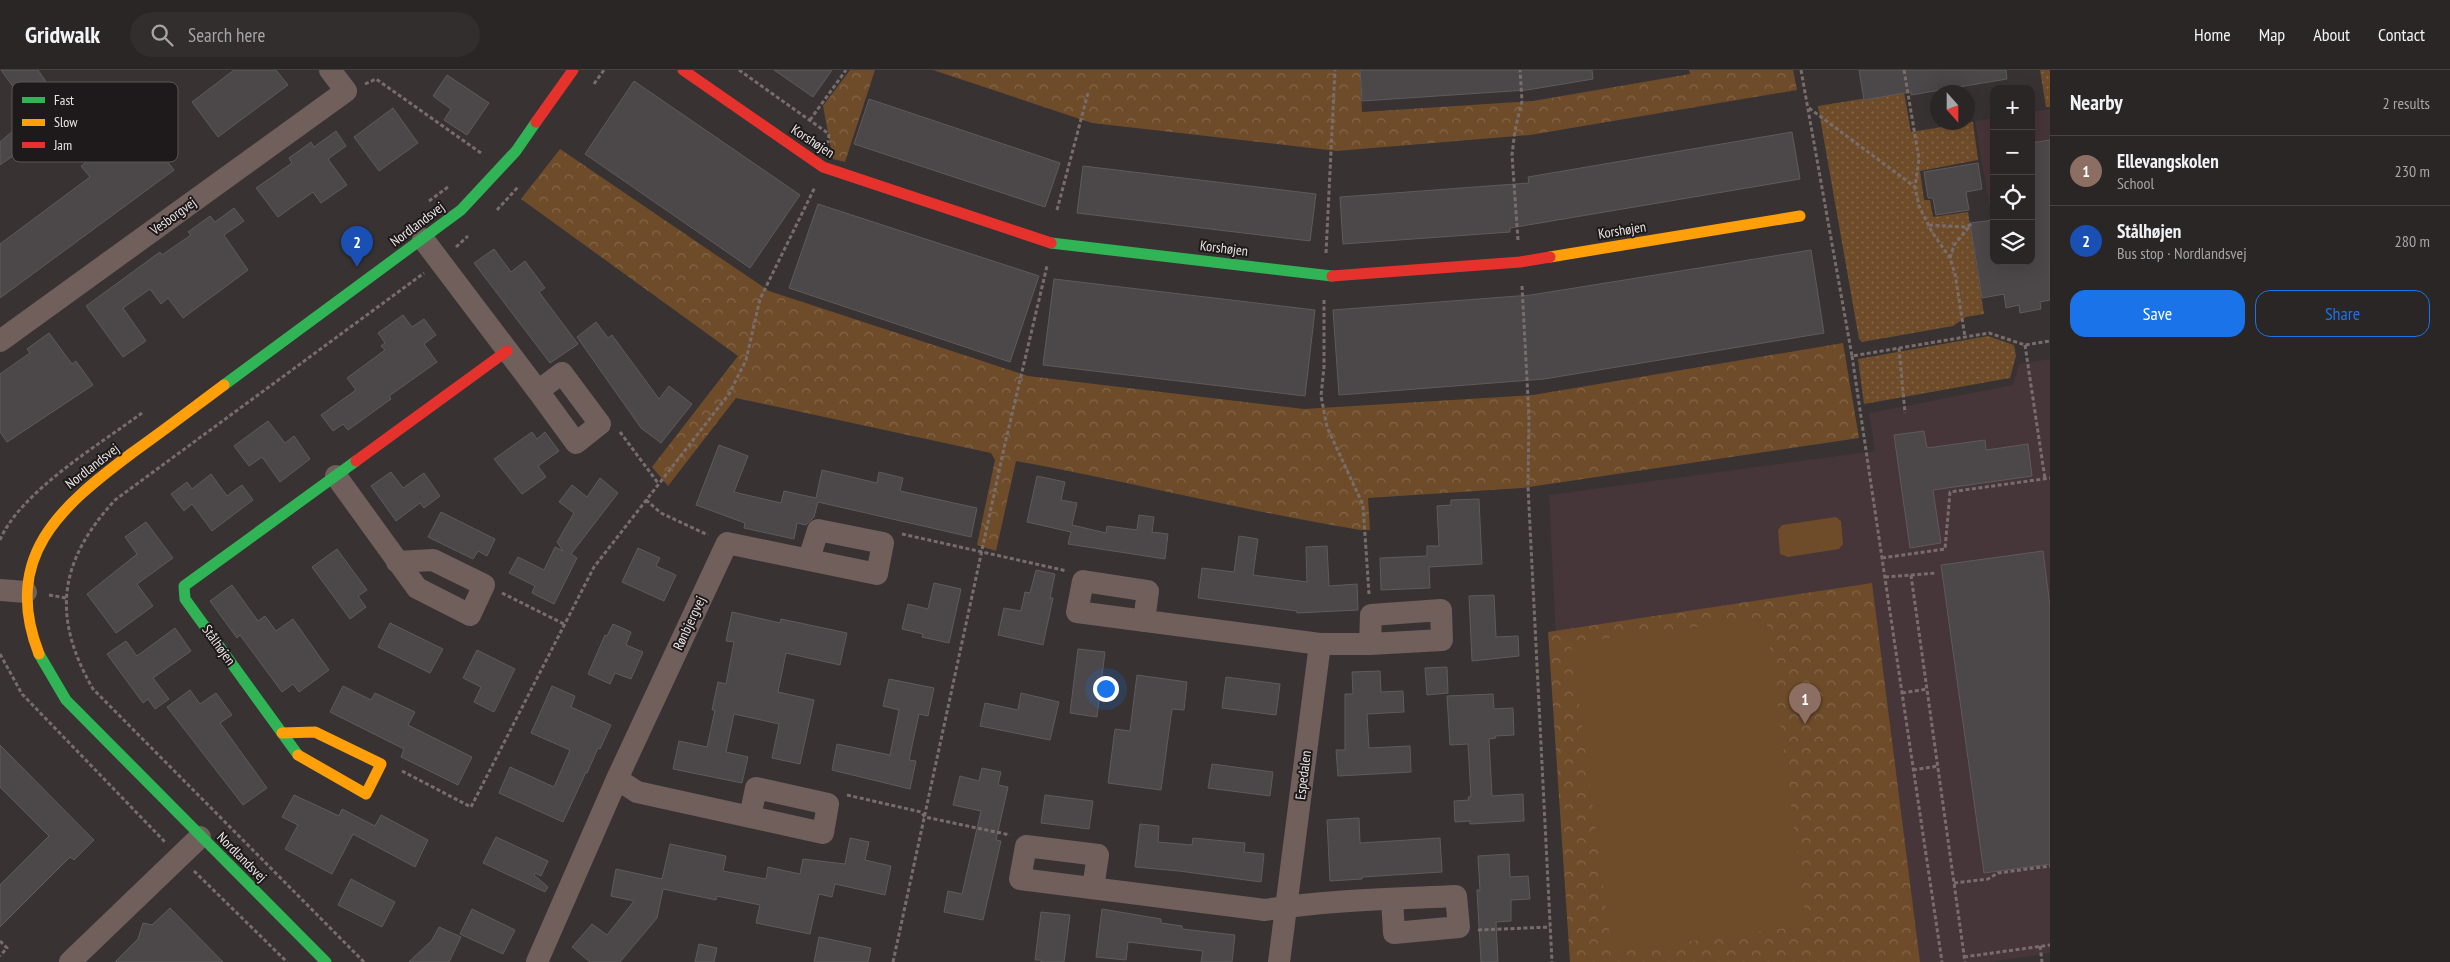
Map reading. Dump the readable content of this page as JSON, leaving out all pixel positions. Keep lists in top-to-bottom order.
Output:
{
  "streets": {
    "street": [
      "Korshøjen",
      "Vesborgvej",
      "Nordlandsvej",
      "Rønbjergvej",
      "Stålhøjen",
      "Espedalen"
    ]
  },
  "legend": ["Fast", "Slow", "Jam"],
  "north": "bottom",
  "page": {
    "header": "Gridwalk",
    "search": "Search here",
    "nav": [
      "Home",
      "Map",
      "About",
      "Contact"
    ],
    "heading": ["Nearby", "2 results"],
    "map_buttons": ["+", "−"],
    "list": [
      {
        "mark": "1",
        "name": "Ellevangskolen",
        "note": "School",
        "value": "230 m"
      },
      {
        "mark": "2",
        "name": "Stålhøjen",
        "note": "Bus stop · Nordlandsvej",
        "value": "280 m"
      }
    ],
    "pins": ["2", "1"],
    "buttons": ["Save", "Share"]
  }
}
